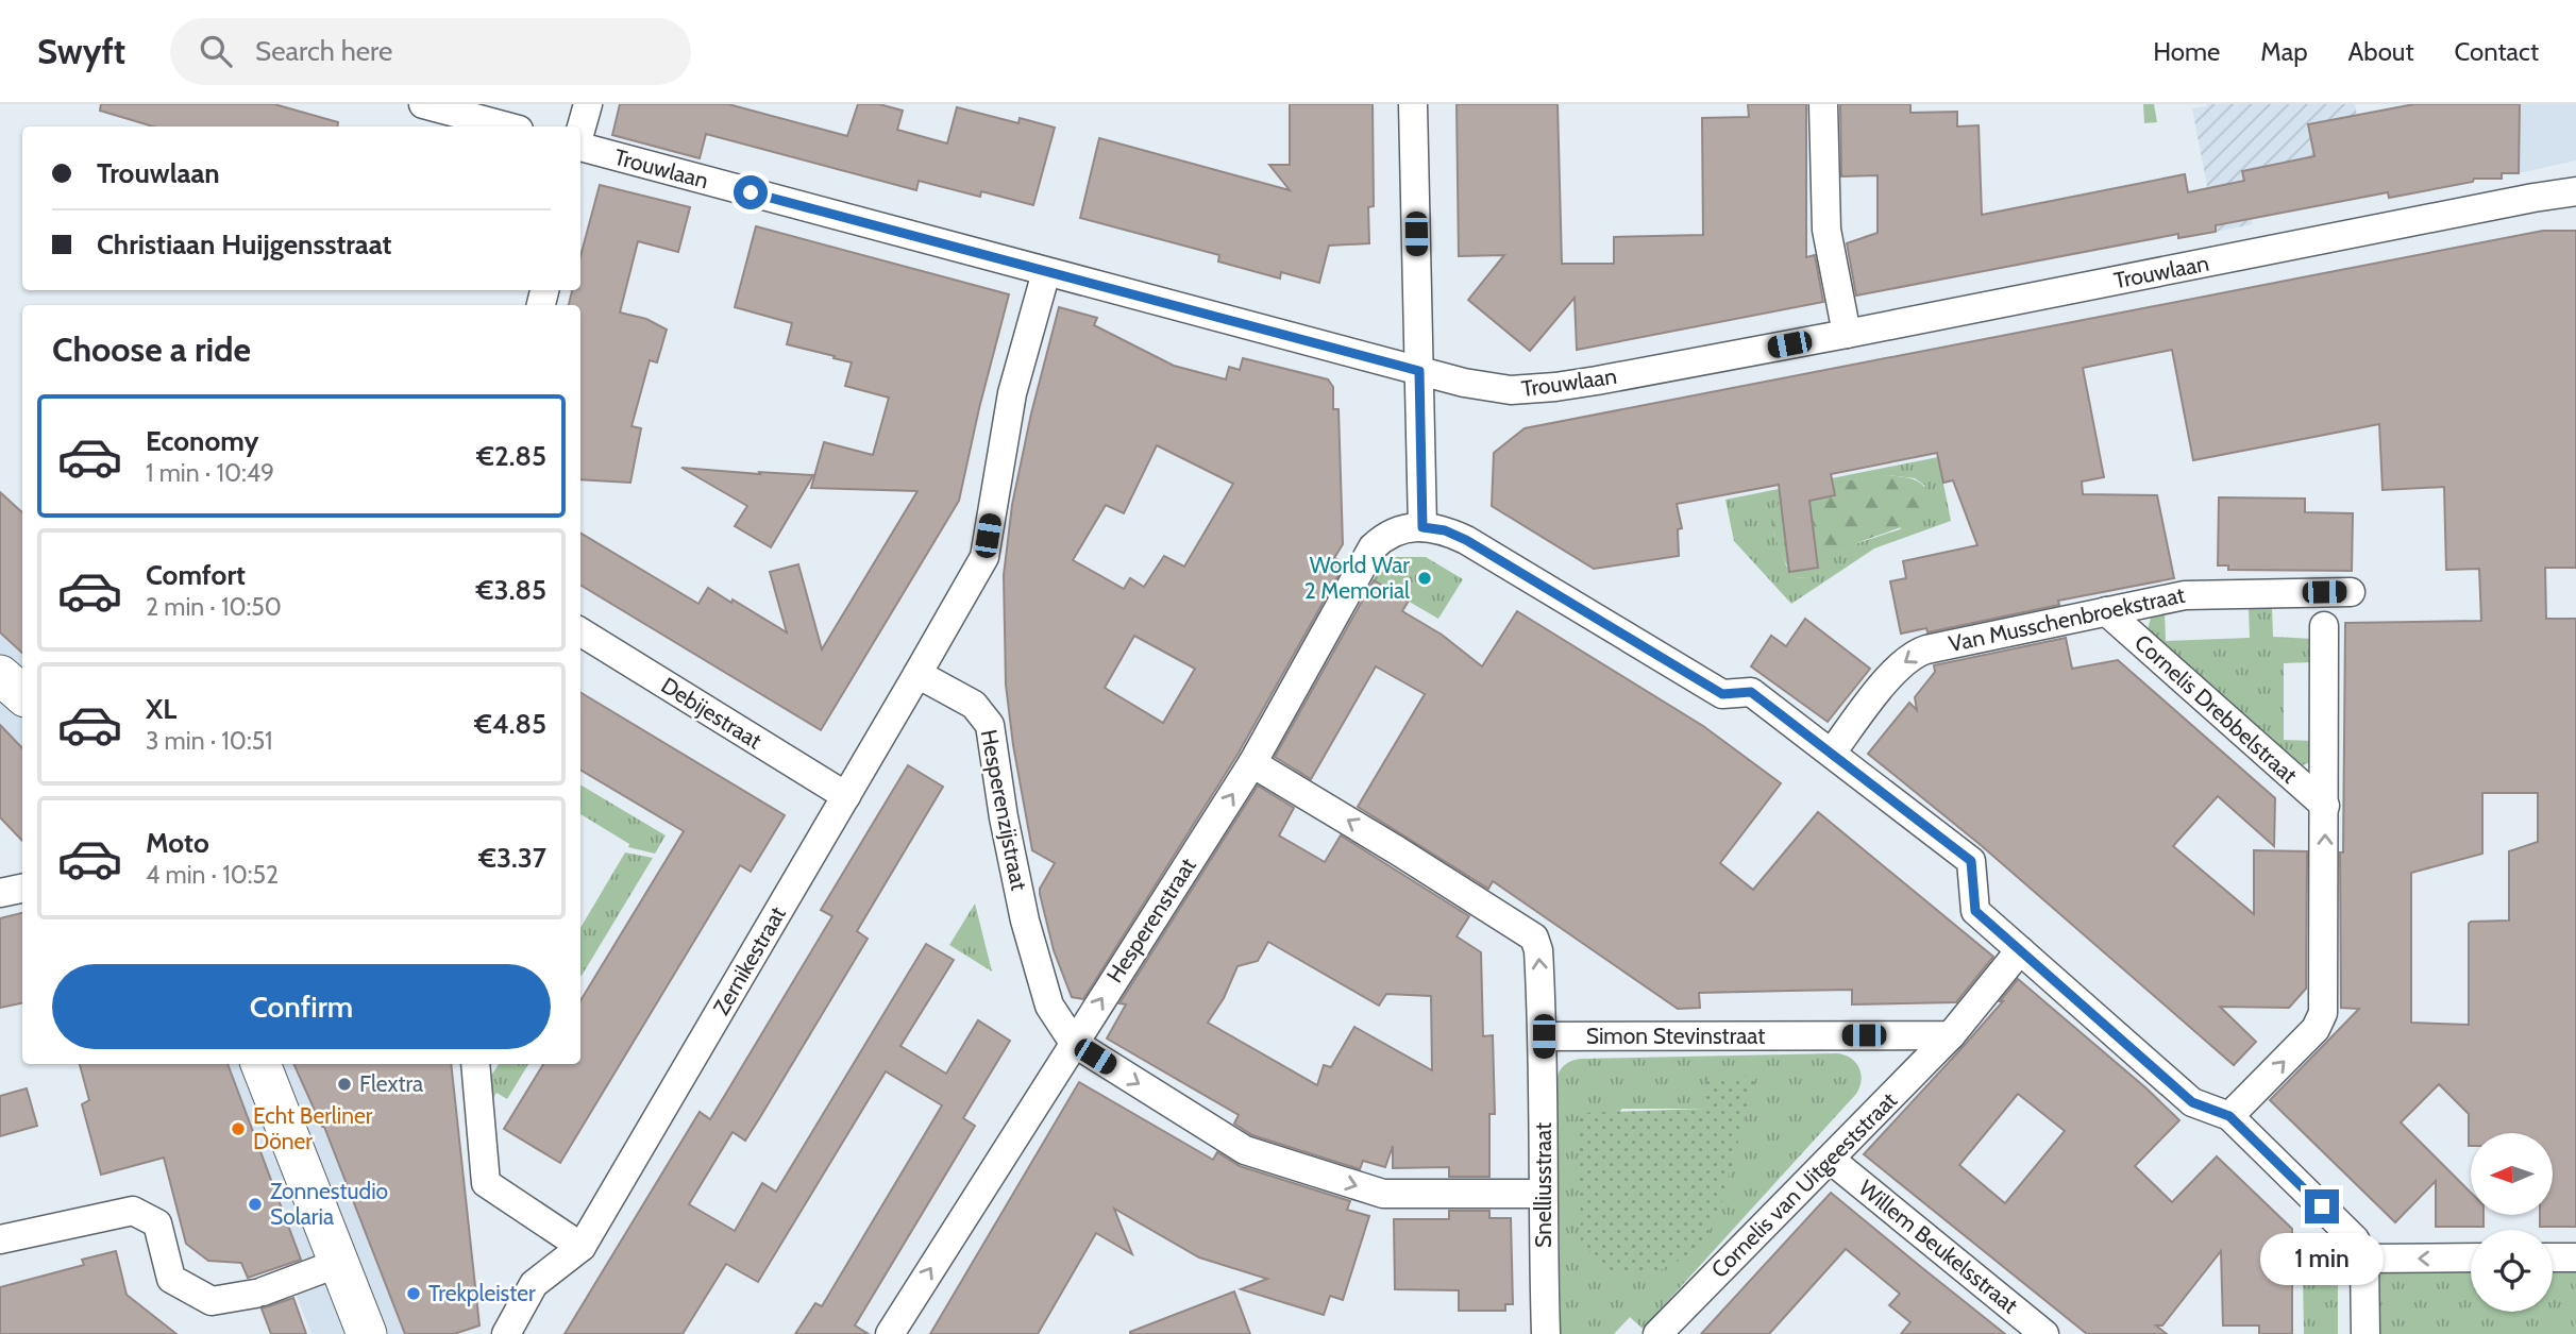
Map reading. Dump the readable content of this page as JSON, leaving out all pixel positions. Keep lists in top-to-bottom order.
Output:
{
  "streets": {
    "street": [
      "Trouwlaan",
      "Van Musschenbroekstraat",
      "Cornelis Drebbelstraat",
      "Debijestraat",
      "Hesperenzijstraat",
      "Hesperenstraat",
      "Zernikestraat",
      "Simon Stevinstraat",
      "Snelliusstraat",
      "Cornelis van Uitgeeststraat",
      "Willem Beukelsstraat"
    ]
  },
  "crossings": [
    ["Van Musschenbroekstraat", "Cornelis Drebbelstraat"],
    ["Debijestraat", "Zernikestraat"],
    ["Hesperenzijstraat", "Hesperenstraat"],
    ["Hesperenzijstraat", "Zernikestraat"],
    ["Simon Stevinstraat", "Snelliusstraat"],
    ["Simon Stevinstraat", "Cornelis van Uitgeeststraat"],
    ["Cornelis van Uitgeeststraat", "Willem Beukelsstraat"]
  ],
  "one_way": ["Van Musschenbroekstraat", "Cornelis Drebbelstraat", "Hesperenstraat"],
  "places": [
    "World War 2 Memorial",
    "Flextra",
    "Echt Berliner Döner",
    "Zonnestudio Solaria",
    "Trekpleister"
  ],
  "north": "left",
  "page": {
    "header": "Swyft",
    "search": "Search here",
    "nav": [
      "Home",
      "Map",
      "About",
      "Contact"
    ],
    "banner": ["Trouwlaan", "Christiaan Huijgensstraat"],
    "heading": "Choose a ride",
    "list": [
      {
        "name": "Economy",
        "note": "1 min · 10:49",
        "value": "€2.85"
      },
      {
        "name": "Comfort",
        "note": "2 min · 10:50",
        "value": "€3.85"
      },
      {
        "name": "XL",
        "note": "3 min · 10:51",
        "value": "€4.85"
      },
      {
        "name": "Moto",
        "note": "4 min · 10:52",
        "value": "€3.37"
      }
    ],
    "buttons": "Confirm",
    "bubble": "1 min"
  }
}
